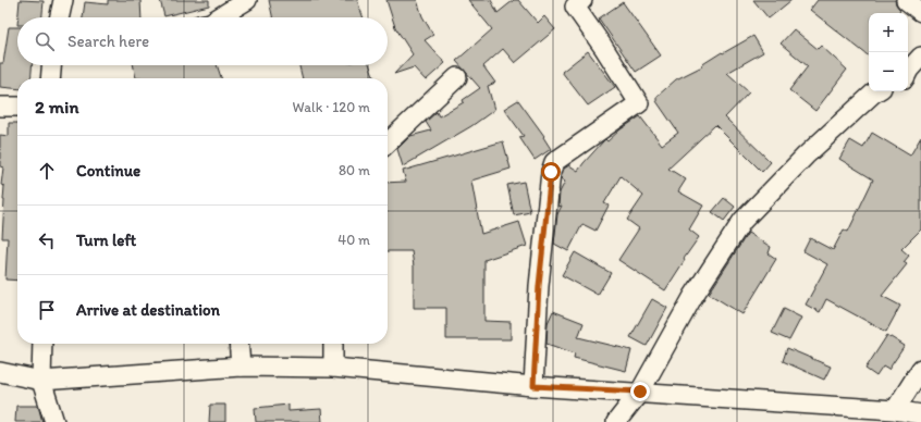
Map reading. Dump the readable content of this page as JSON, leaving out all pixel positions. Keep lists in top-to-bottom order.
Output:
{
  "page": {
    "map_buttons": ["+", "−"],
    "search": "Search here",
    "heading": ["2 min", "Walk · 120 m"],
    "list": [
      ["Continue", "80 m"],
      ["Turn left", "40 m"],
      "Arrive at destination"
    ]
  }
}
